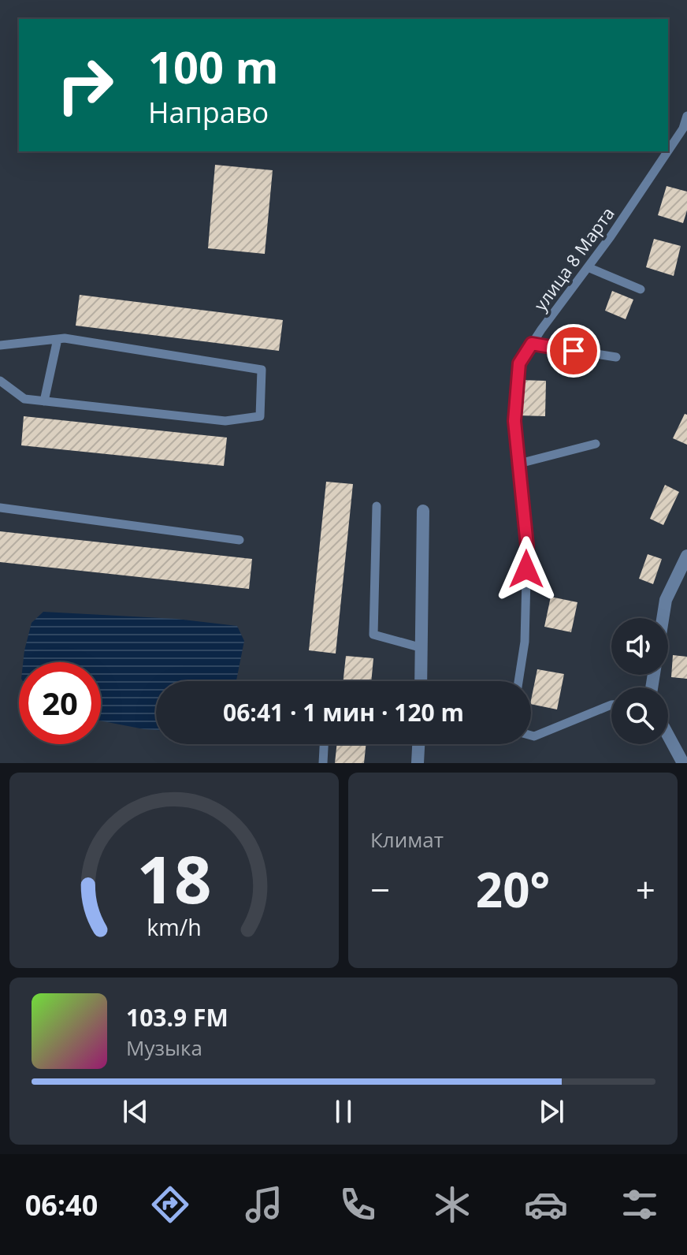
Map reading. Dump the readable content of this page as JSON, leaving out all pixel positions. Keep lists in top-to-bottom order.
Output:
{
  "streets": {
    "lane": ["улица 8 Марта"]
  },
  "page": {
    "turn": ["100 m", "Направо"],
    "limit": "20",
    "trip": "06:41 · 1 мин · 120 m",
    "tile": "Климат",
    "heat": ["−", "20°", "+"],
    "song": ["103.9 FM", "Музыка"],
    "tabs": "06:40",
    "gauge": ["18", "km/h"]
  }
}
